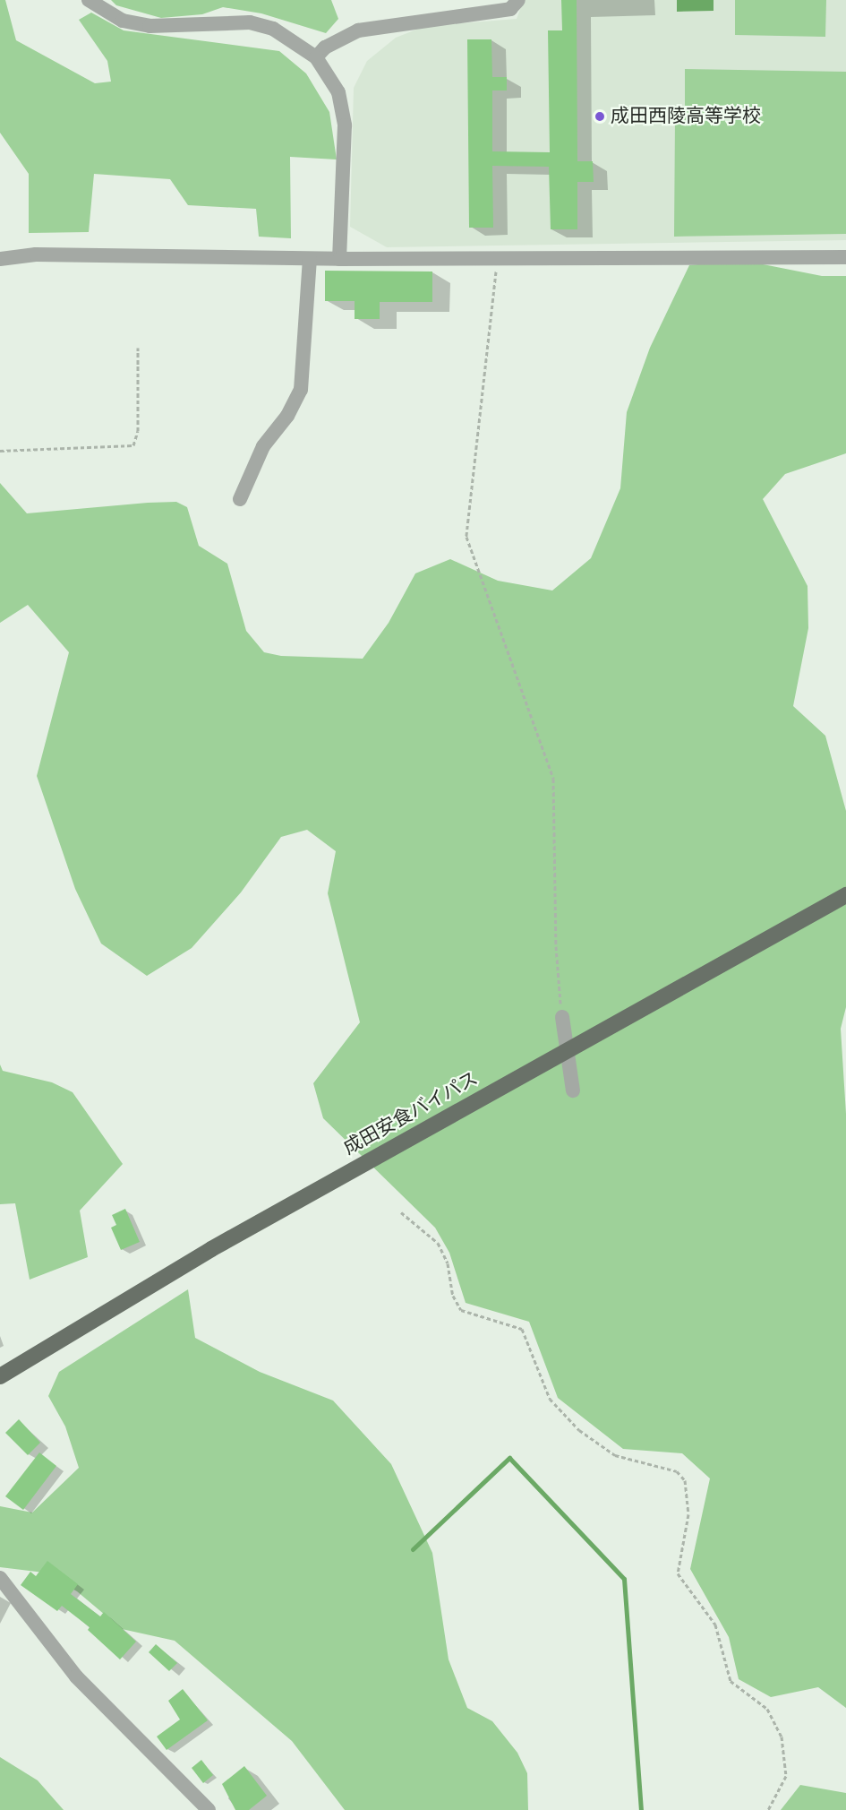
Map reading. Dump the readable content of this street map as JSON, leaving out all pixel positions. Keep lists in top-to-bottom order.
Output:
{
  "streets": {
    "main road": ["成田安食バイパス"]
  },
  "places": ["成田西陵高等学校"]
}
